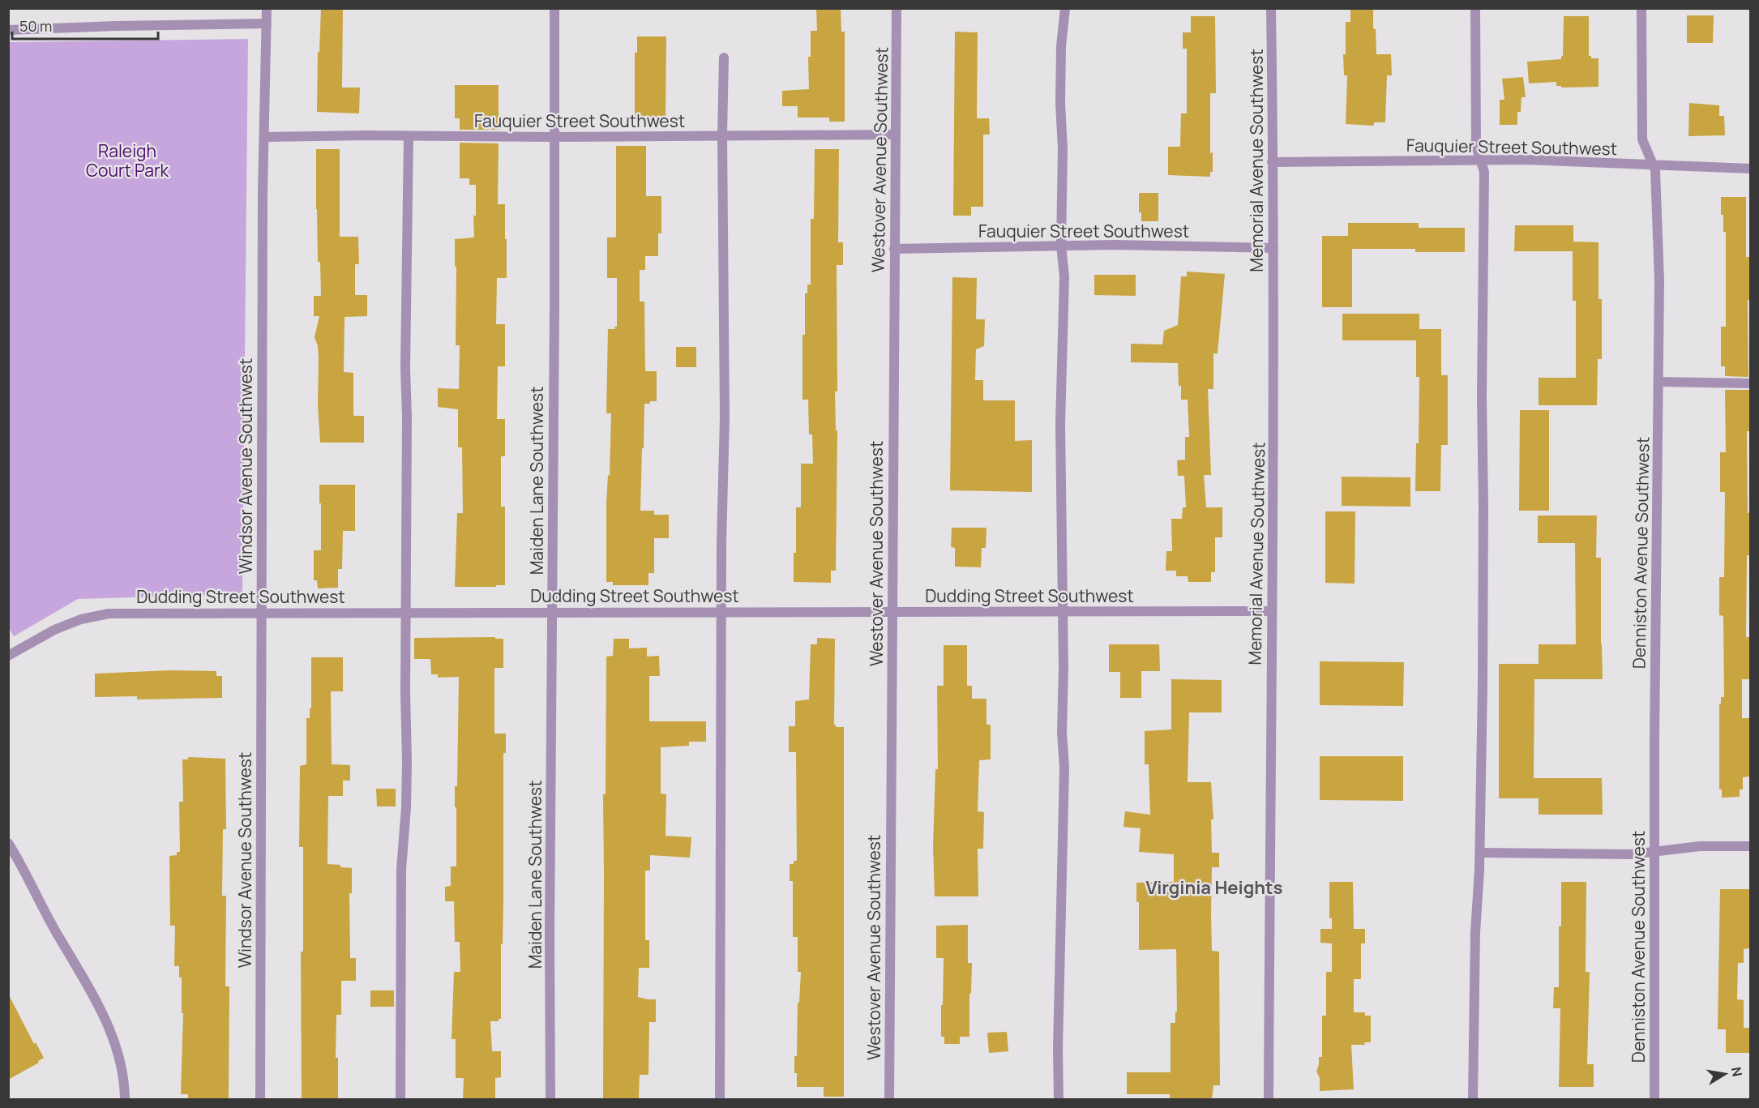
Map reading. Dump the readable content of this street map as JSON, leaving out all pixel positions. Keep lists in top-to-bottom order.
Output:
{
  "streets": {
    "street": [
      "Fauquier Street Southwest",
      "Westover Avenue Southwest",
      "Memorial Avenue Southwest",
      "Windsor Avenue Southwest",
      "Maiden Lane Southwest",
      "Denniston Avenue Southwest",
      "Dudding Street Southwest"
    ]
  },
  "crossings": [
    ["Fauquier Street Southwest", "Westover Avenue Southwest"],
    ["Fauquier Street Southwest", "Memorial Avenue Southwest"],
    ["Fauquier Street Southwest", "Windsor Avenue Southwest"],
    ["Fauquier Street Southwest", "Maiden Lane Southwest"],
    ["Fauquier Street Southwest", "Denniston Avenue Southwest"],
    ["Westover Avenue Southwest", "Dudding Street Southwest"],
    ["Memorial Avenue Southwest", "Dudding Street Southwest"],
    ["Windsor Avenue Southwest", "Dudding Street Southwest"],
    ["Maiden Lane Southwest", "Dudding Street Southwest"]
  ],
  "districts": ["Virginia Heights"],
  "parks": ["Raleigh Court Park"],
  "scale_bar": "50 m",
  "north": "right"
}
